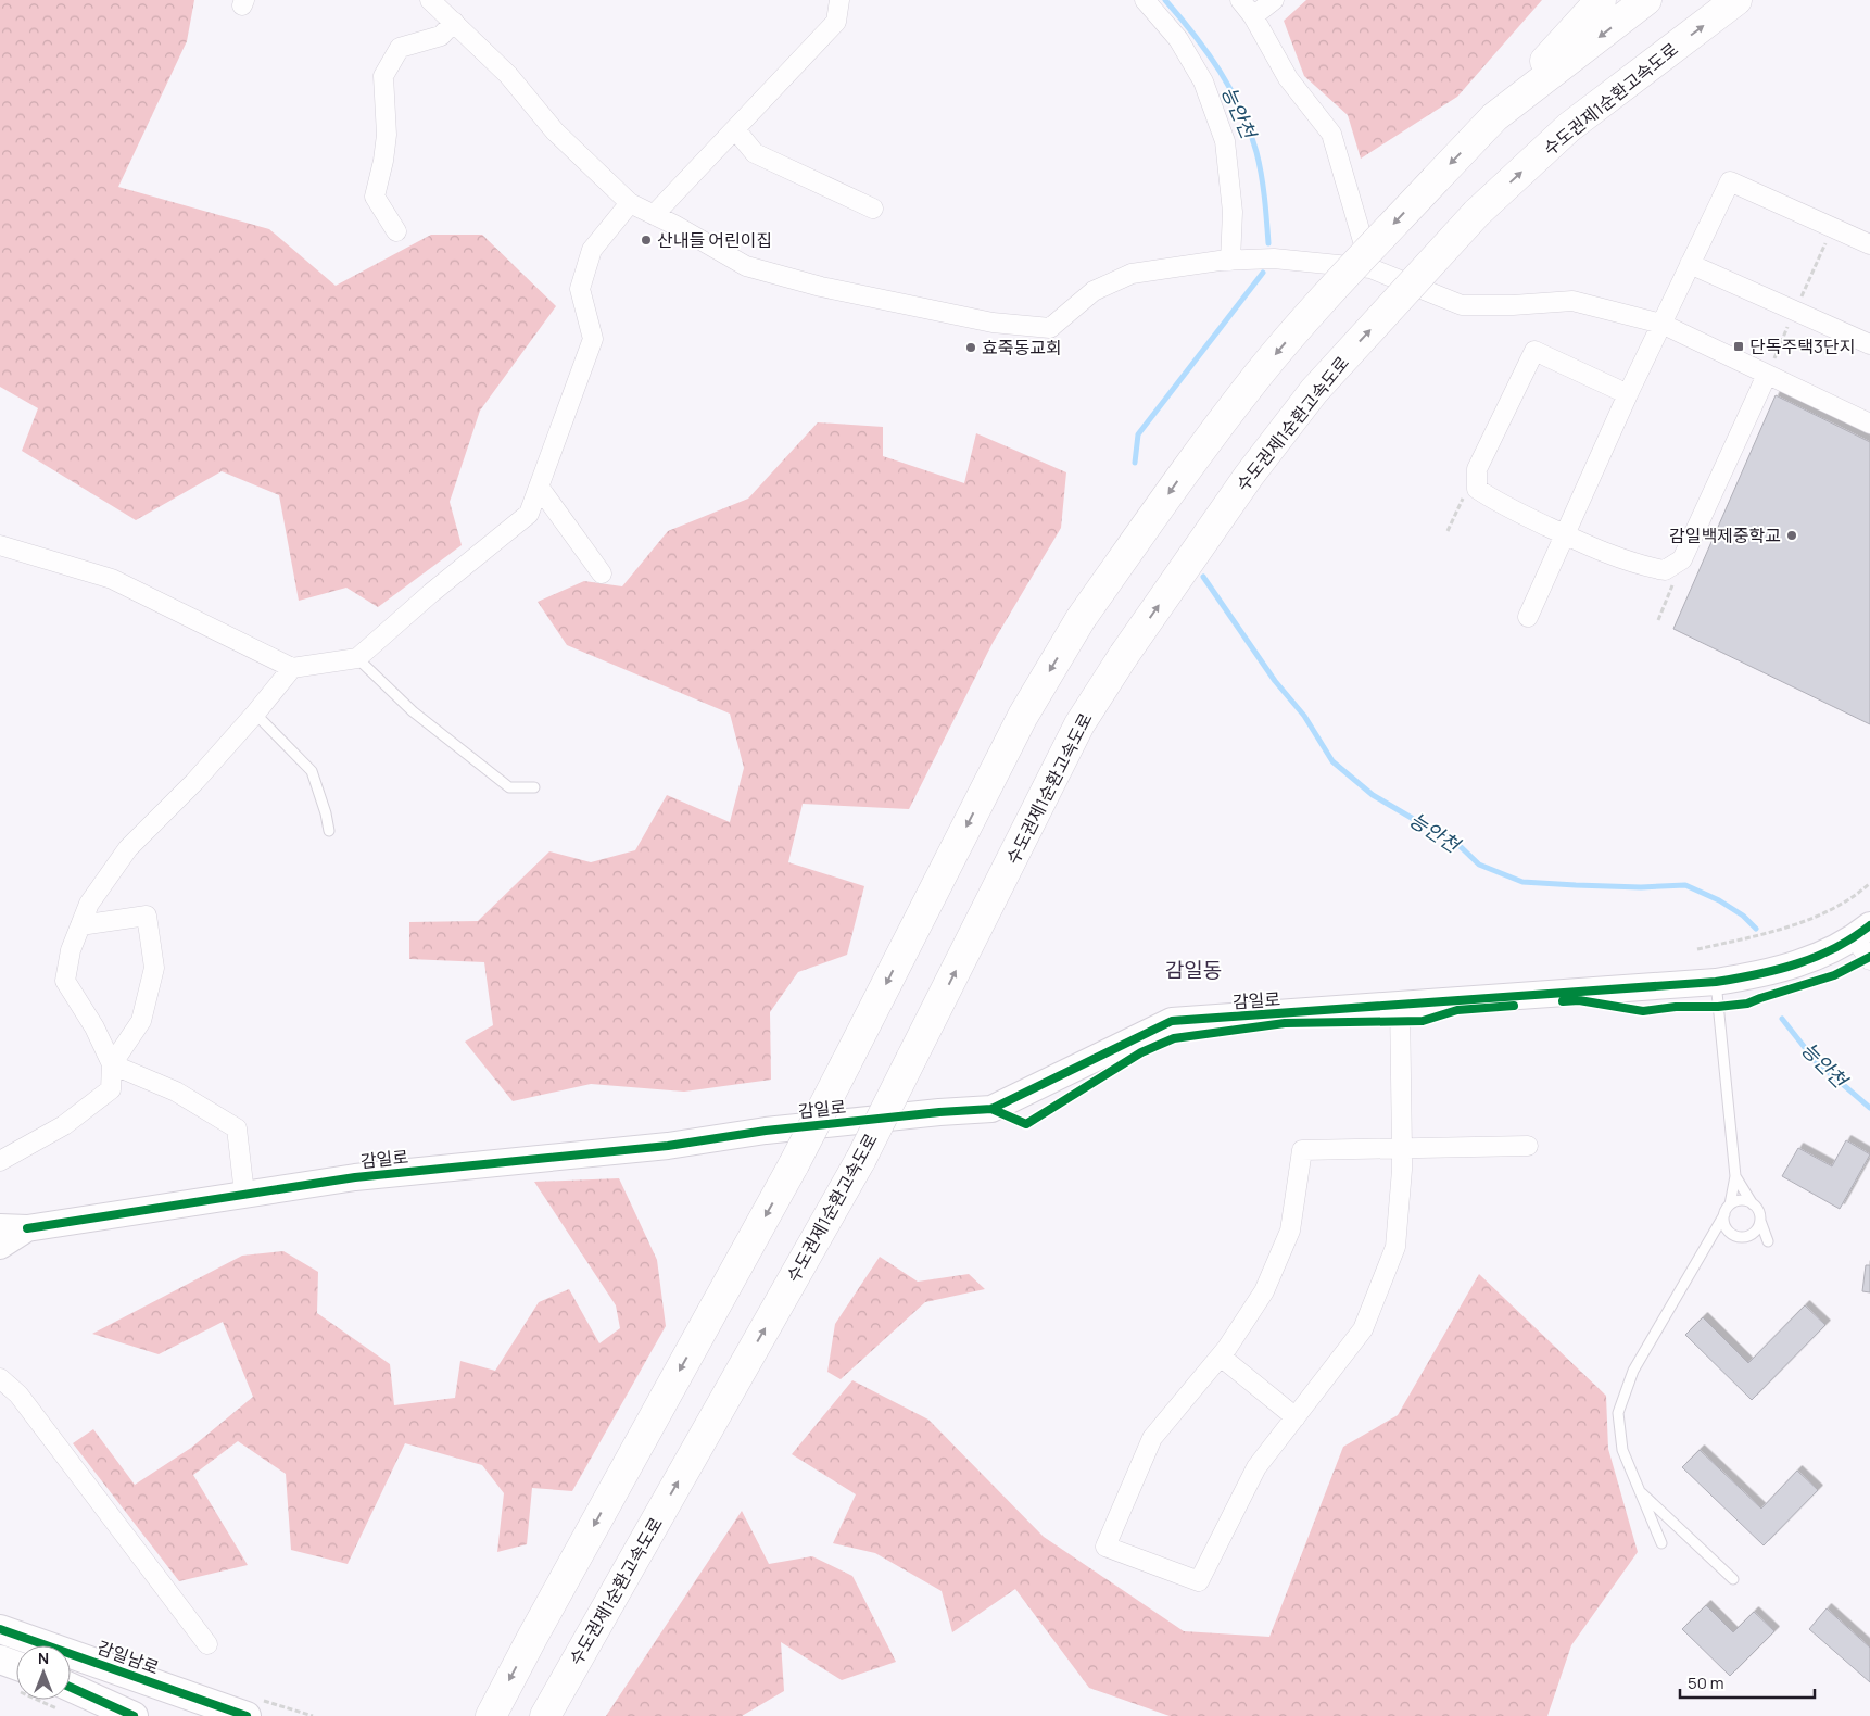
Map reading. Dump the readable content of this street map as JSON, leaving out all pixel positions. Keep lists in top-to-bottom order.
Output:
{
  "streets": {
    "highway": ["수도권제1순환고속도로"],
    "main road": ["감일남로"],
    "street": ["감일로"]
  },
  "districts": ["감일동"],
  "water": ["능안천"],
  "places": {
    "other": ["산내들 어린이집", "효죽동교회", "감일백제중학교"],
    "transit": ["단독주택3단지"]
  },
  "scale_bar": "50 m",
  "north": "top"
}
